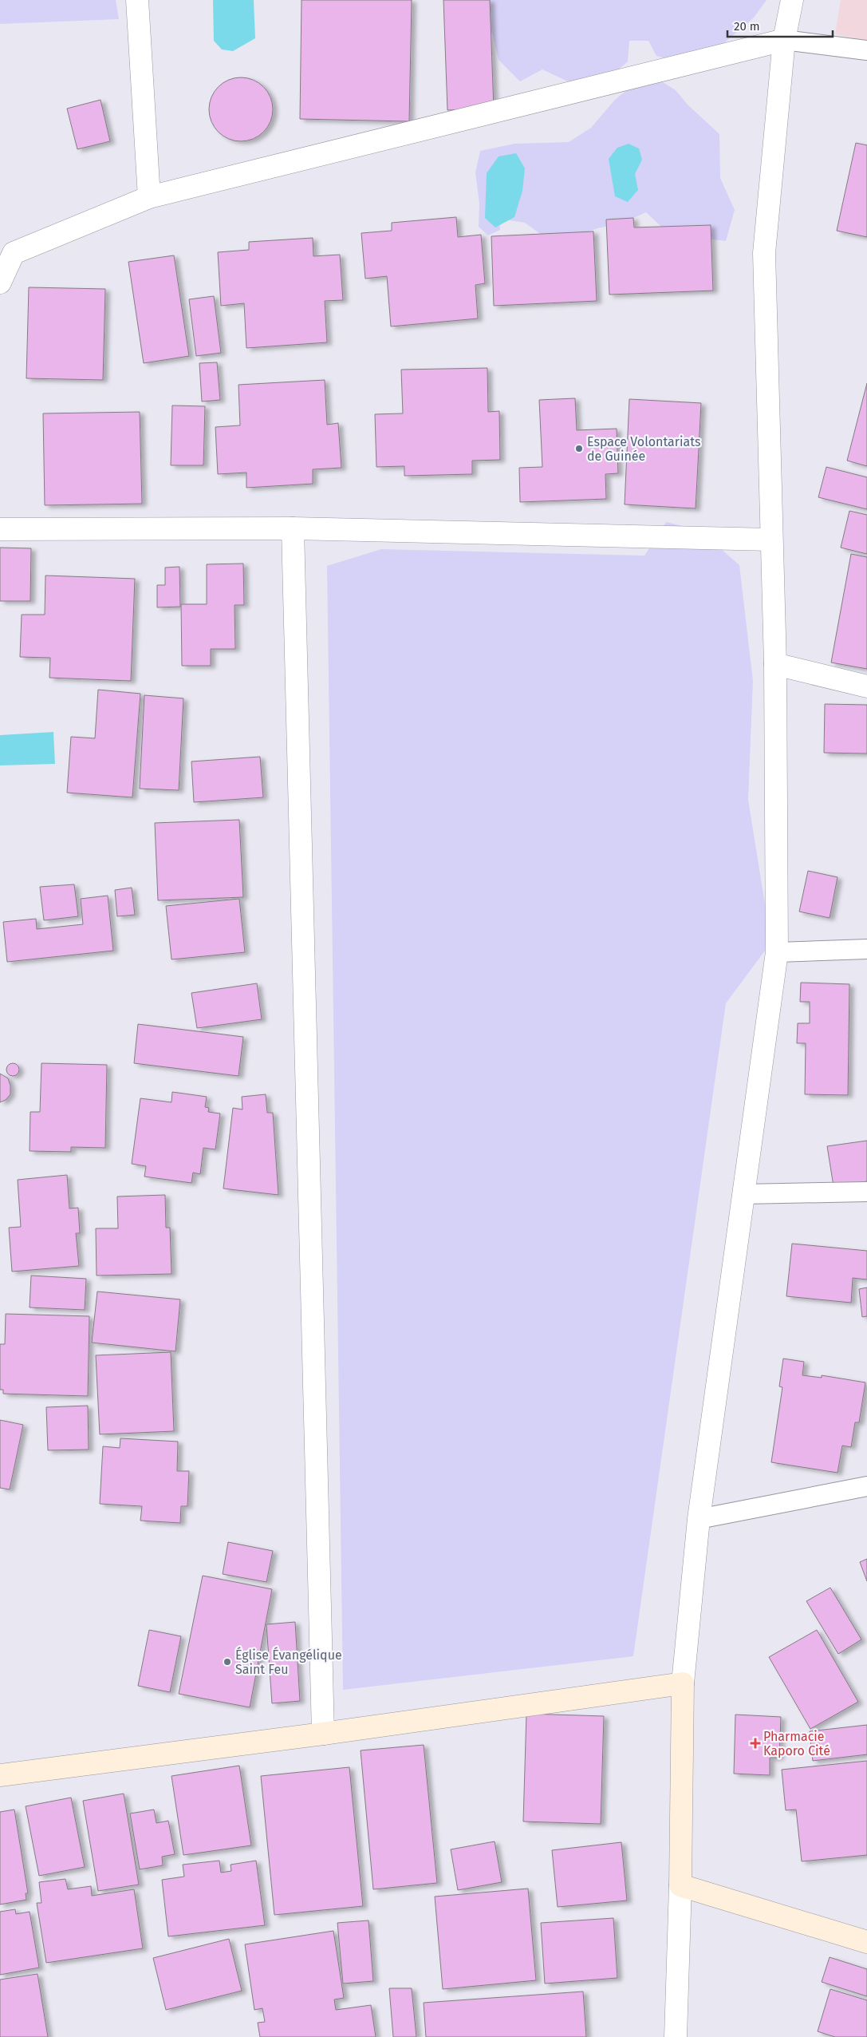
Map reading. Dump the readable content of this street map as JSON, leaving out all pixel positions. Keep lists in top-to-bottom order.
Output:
{
  "places": {
    "other": ["Espace Volontariats de Guinée", "Église Évangélique Saint Feu"],
    "health": ["Pharmacie Kaporo Cité"]
  },
  "scale_bar": "20 m"
}
